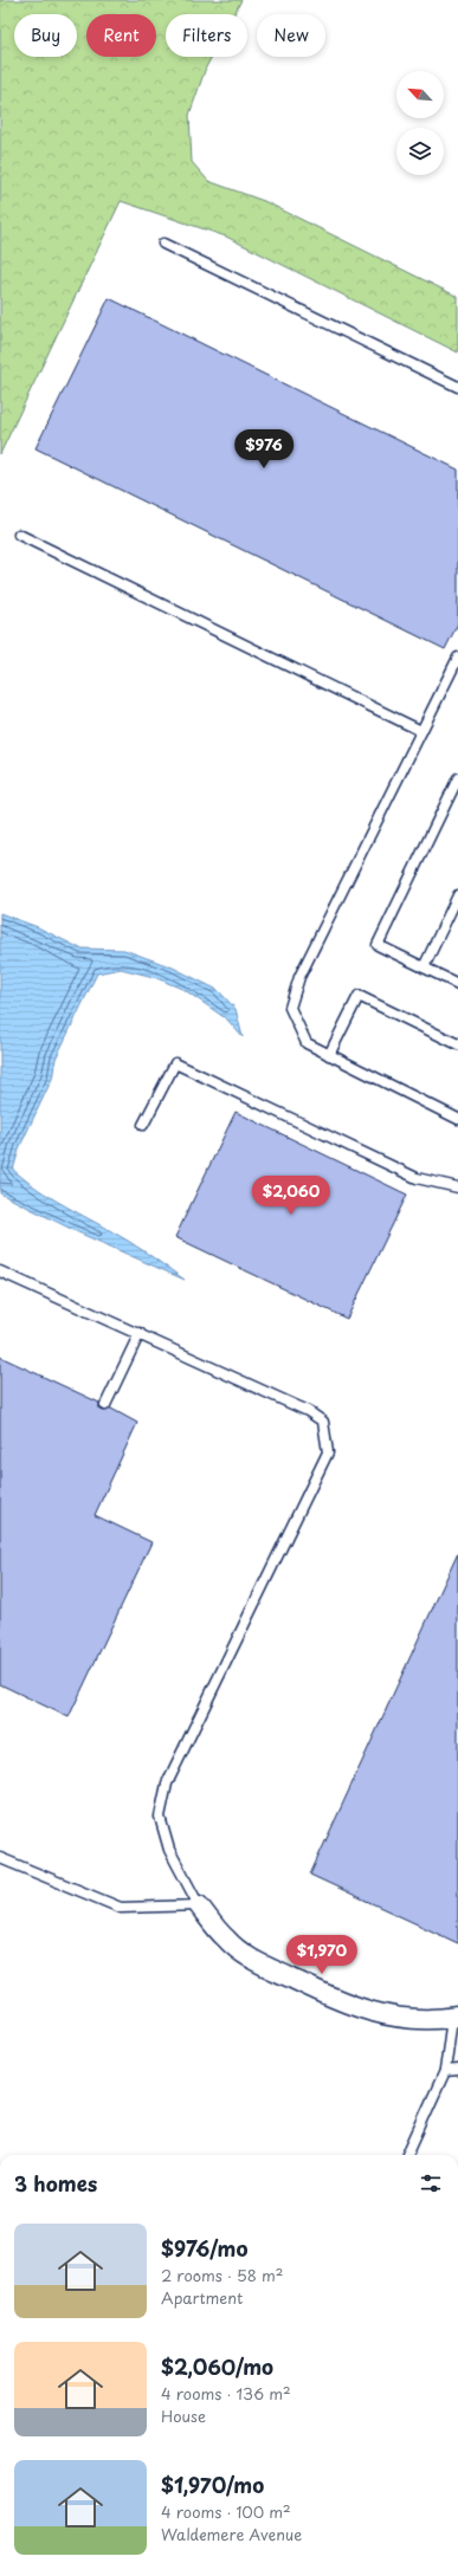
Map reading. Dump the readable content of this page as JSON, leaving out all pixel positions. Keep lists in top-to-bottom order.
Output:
{
  "north": "top left",
  "page": {
    "chip": [
      "Buy",
      "Rent",
      "Filters",
      "New"
    ],
    "price": ["$976", "$2,060", "$1,970"],
    "heading": "3 homes",
    "list": [
      {
        "name": "$976/mo",
        "note": "2 rooms · 58 m² · Apartment"
      },
      {
        "name": "$2,060/mo",
        "note": "4 rooms · 136 m² · House"
      },
      {
        "name": "$1,970/mo",
        "note": "4 rooms · 100 m² · Waldemere Avenue"
      }
    ]
  }
}
